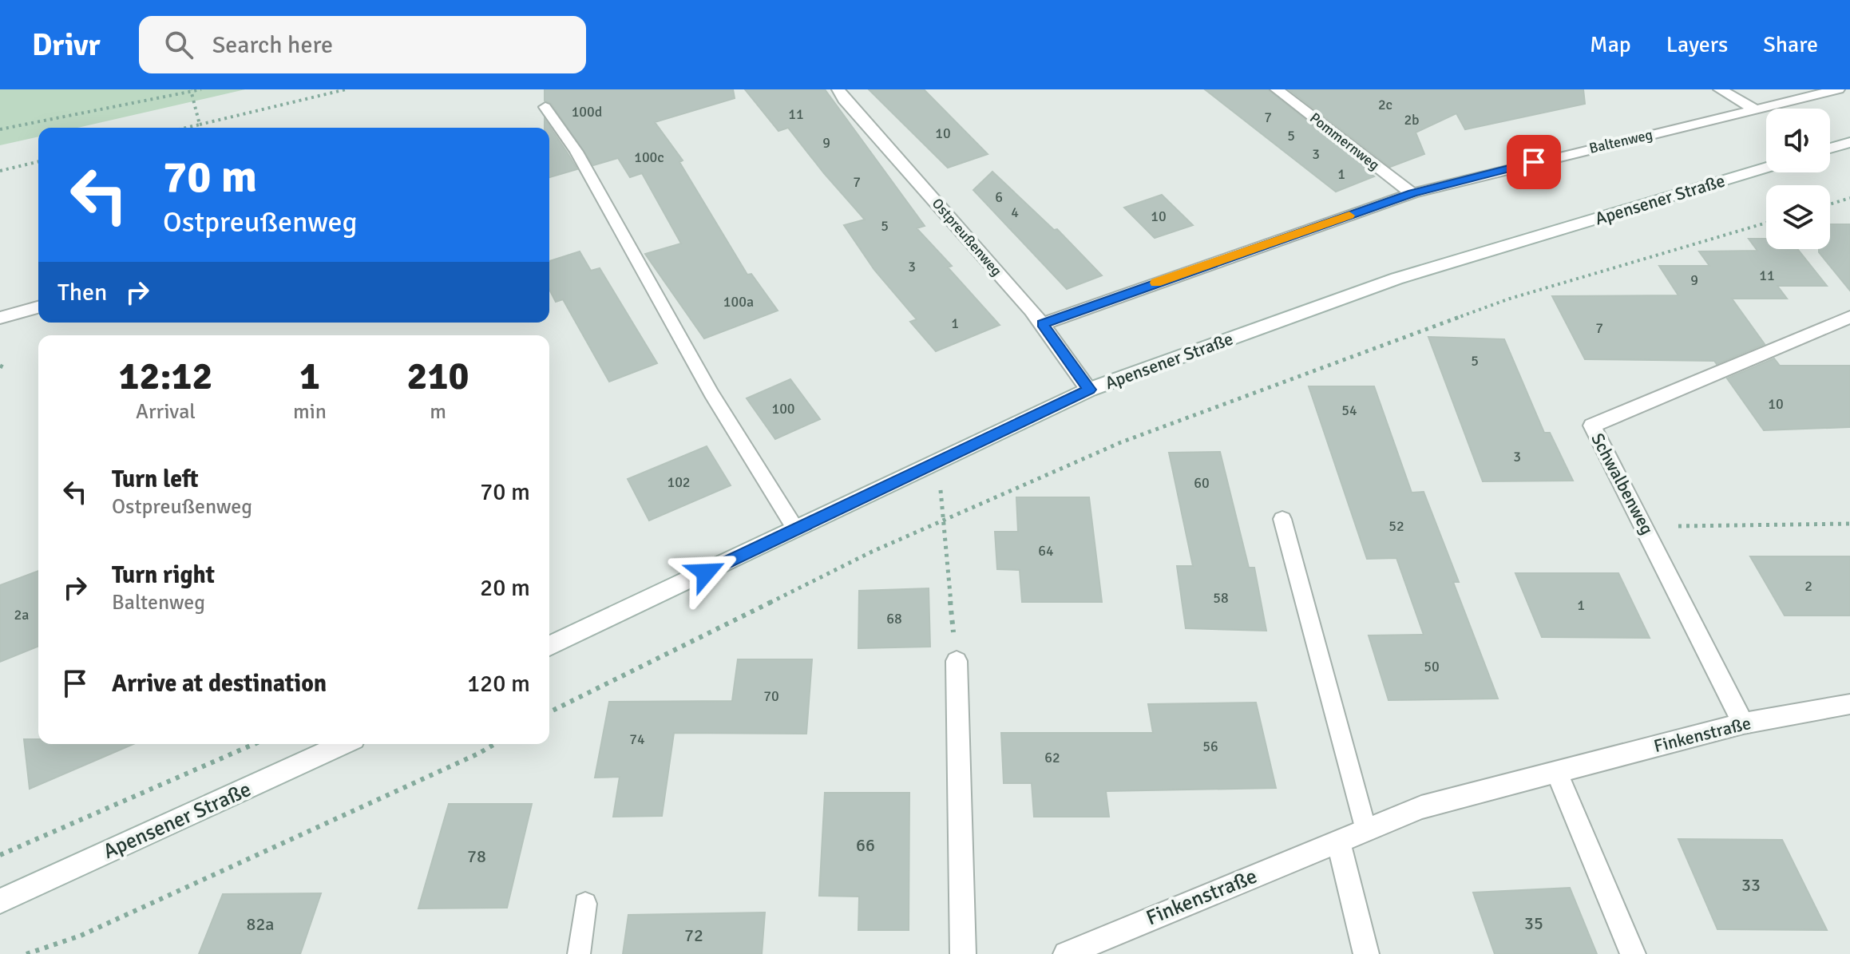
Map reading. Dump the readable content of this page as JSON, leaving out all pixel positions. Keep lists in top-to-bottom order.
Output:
{
  "streets": {
    "street": [
      "Pommernweg",
      "Baltenweg",
      "Apensener Straße",
      "Ostpreußenweg",
      "Schwalbenweg",
      "Finkenstraße"
    ]
  },
  "crossings": [
    ["Pommernweg", "Baltenweg"],
    ["Baltenweg", "Ostpreußenweg"],
    ["Apensener Straße", "Ostpreußenweg"],
    ["Schwalbenweg", "Finkenstraße"]
  ],
  "house_numbers": [
    "2c",
    "100d",
    "11",
    "7",
    "2b",
    "10",
    "5",
    "9",
    "3",
    "100c",
    "1",
    "7",
    "6",
    "4",
    "10",
    "5",
    "3",
    "11",
    "9",
    "100a",
    "1",
    "7",
    "5",
    "10",
    "100",
    "54",
    "3",
    "102",
    "60",
    "52",
    "64",
    "2",
    "58",
    "1",
    "2a",
    "68",
    "50",
    "70",
    "74",
    "56",
    "62",
    "66",
    "78",
    "33",
    "35",
    "82a",
    "72"
  ],
  "page": {
    "header": "Drivr",
    "search": "Search here",
    "nav": ["Map", "Layers", "Share"],
    "turn": ["70 m", "Ostpreußenweg"],
    "then": "Then",
    "eta": [
      "12:12",
      "Arrival",
      "1",
      "min",
      "210",
      "m"
    ],
    "list": [
      {
        "name": "Turn left",
        "note": "Ostpreußenweg",
        "value": "70 m"
      },
      {
        "name": "Turn right",
        "note": "Baltenweg",
        "value": "20 m"
      },
      {
        "name": "Arrive at destination",
        "value": "120 m"
      }
    ]
  }
}
